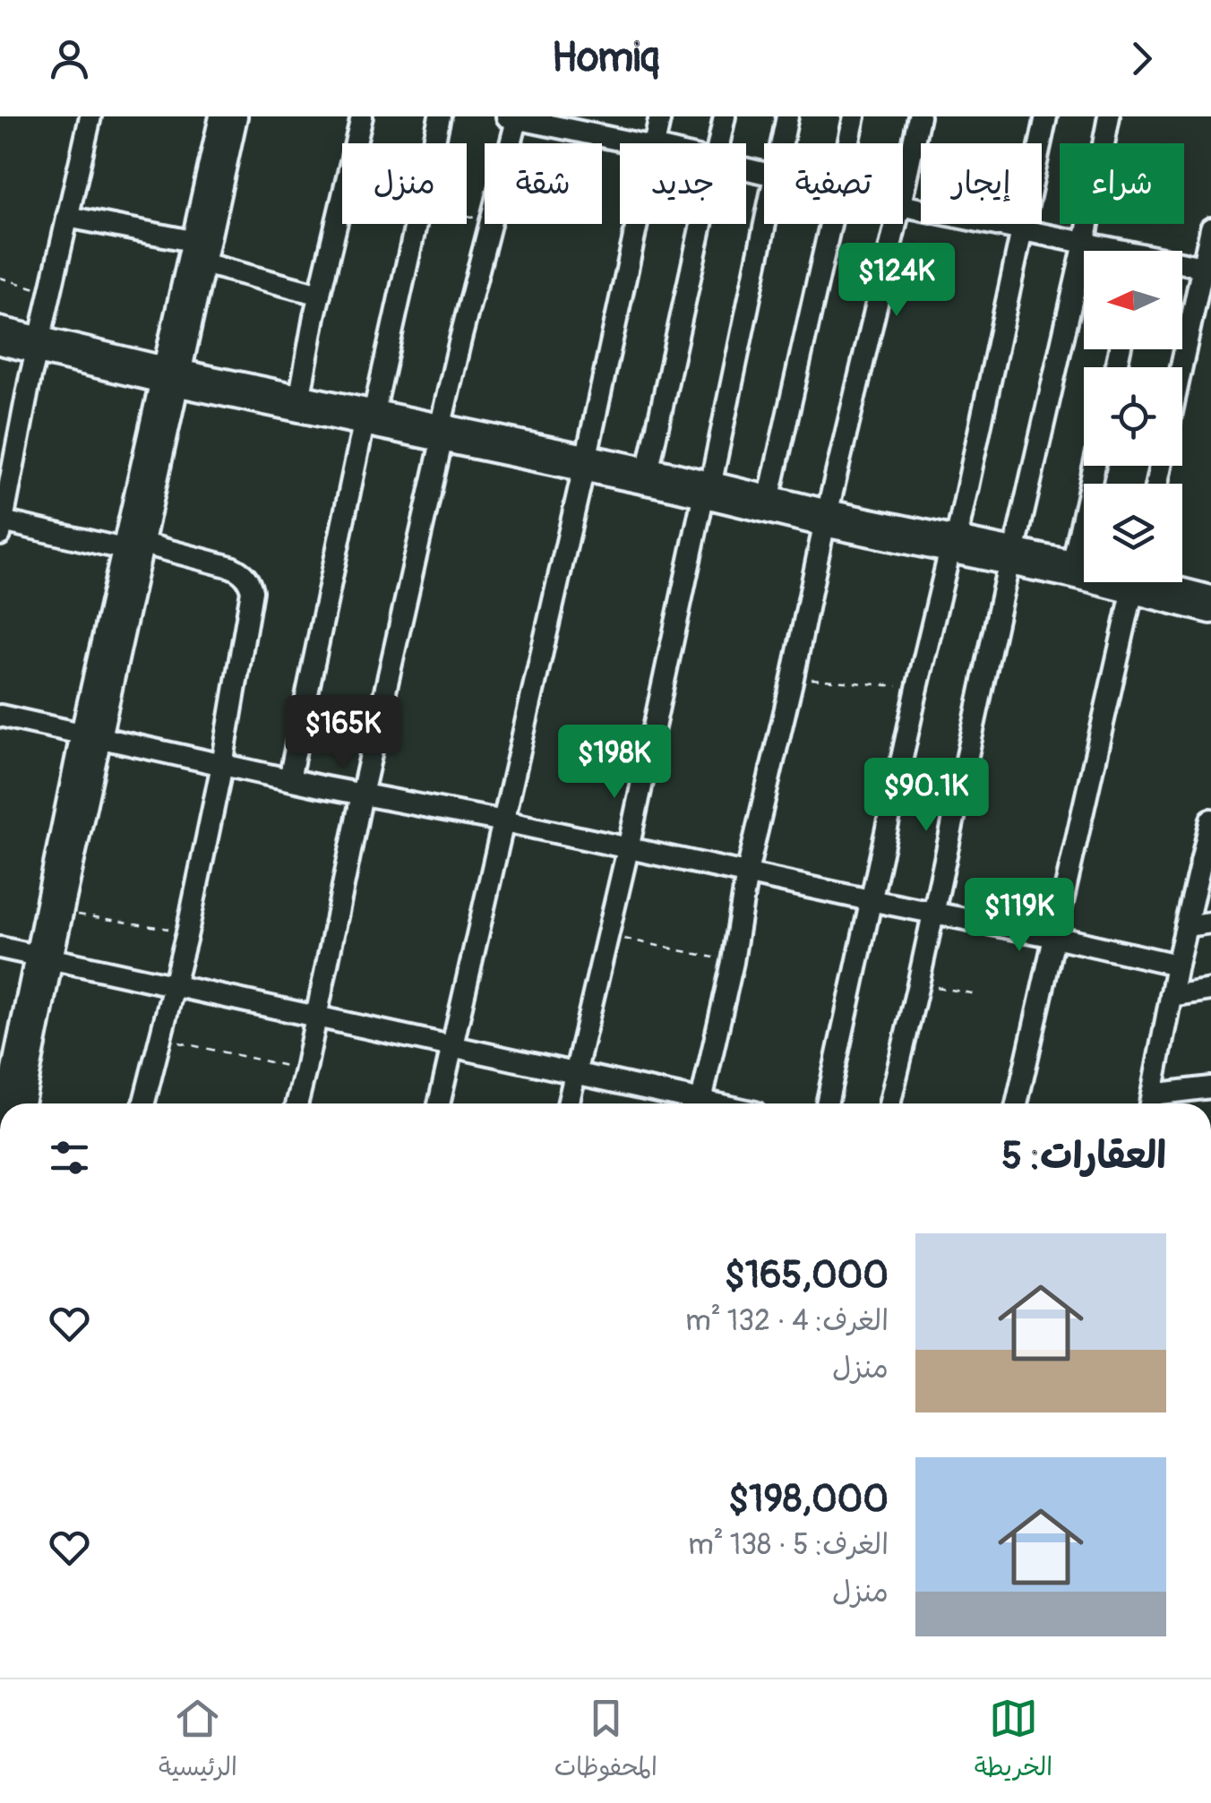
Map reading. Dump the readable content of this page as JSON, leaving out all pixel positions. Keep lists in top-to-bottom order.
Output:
{
  "north": "left",
  "page": {
    "header": "Homiq",
    "chip": [
      "شراء",
      "إيجار",
      "تصفية",
      "جديد",
      "شقة",
      "منزل"
    ],
    "price": [
      "$124K",
      "$165K",
      "$198K",
      "$90.1K",
      "$119K"
    ],
    "heading": "العقارات: 5",
    "list": [
      {
        "name": "$165,000",
        "note": "الغرف: 4 · 132 m² · منزل"
      },
      {
        "name": "$198,000",
        "note": "الغرف: 5 · 138 m² · منزل"
      }
    ],
    "tabs": ["الخريطة", "المحفوظات", "الرئيسية"]
  }
}
